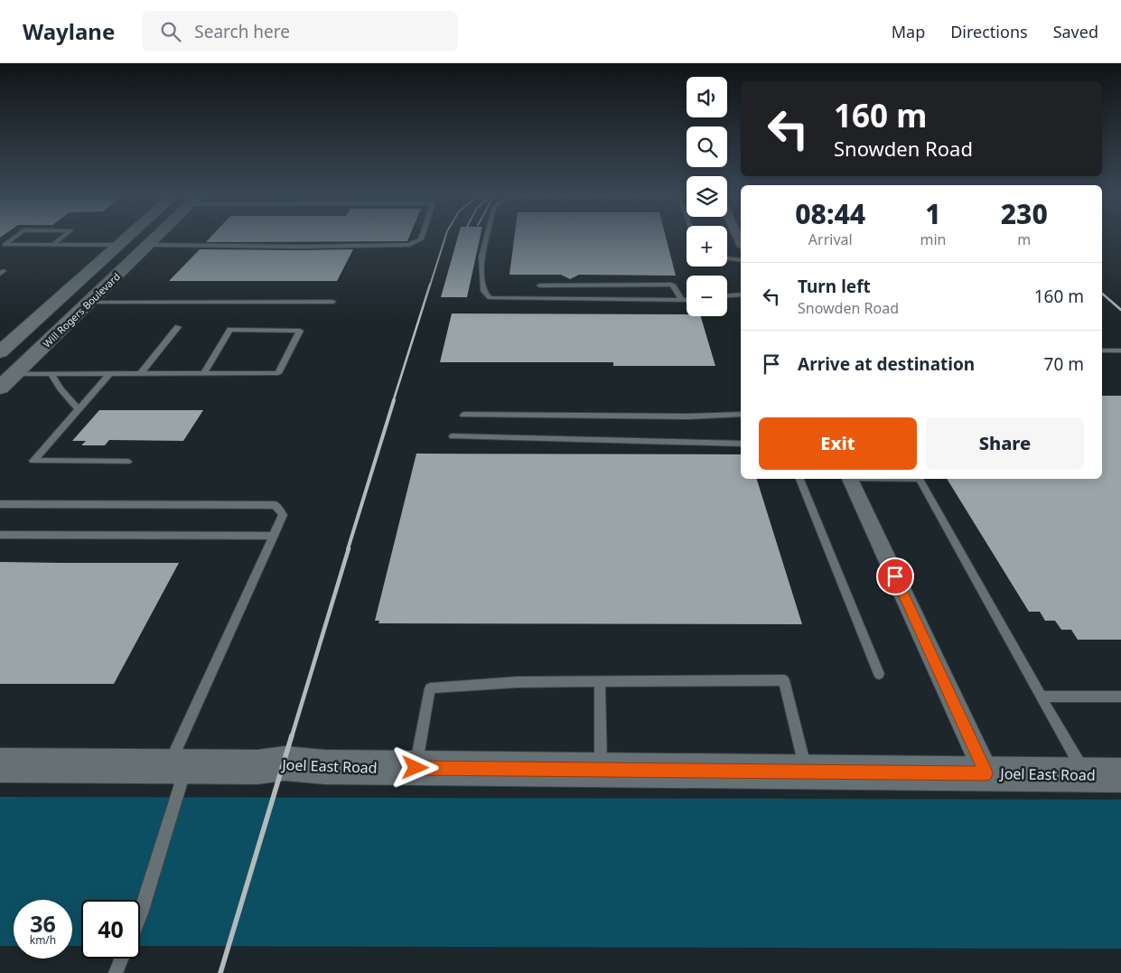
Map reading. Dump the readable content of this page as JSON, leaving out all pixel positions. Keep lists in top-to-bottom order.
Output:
{
  "streets": {
    "main road": ["Will Rogers Boulevard", "Joel East Road"]
  },
  "page": {
    "header": "Waylane",
    "search": "Search here",
    "nav": ["Map", "Directions", "Saved"],
    "map_buttons": ["+", "−"],
    "turn": ["160 m", "Snowden Road"],
    "eta": [
      "08:44",
      "Arrival",
      "1",
      "min",
      "230",
      "m"
    ],
    "list": [
      {
        "name": "Turn left",
        "note": "Snowden Road",
        "value": "160 m"
      },
      {
        "name": "Arrive at destination",
        "value": "70 m"
      }
    ],
    "buttons": ["Exit", "Share"],
    "speed": "36 km/h",
    "limit": "40"
  }
}
